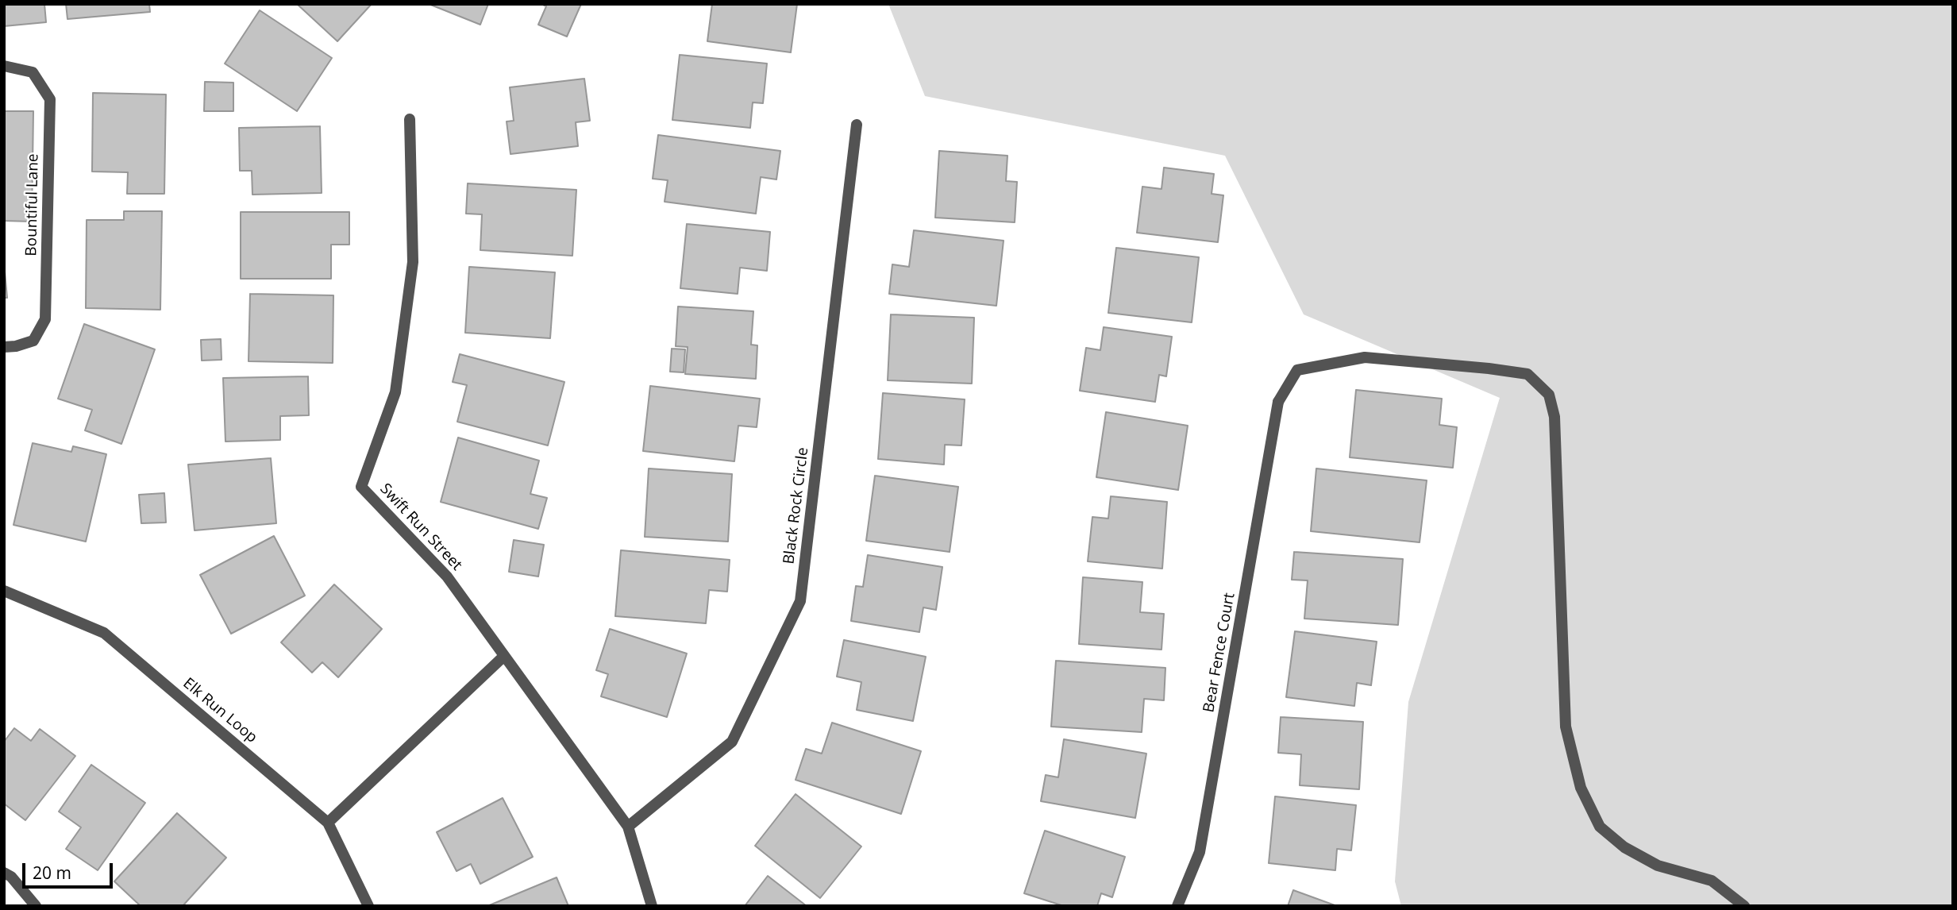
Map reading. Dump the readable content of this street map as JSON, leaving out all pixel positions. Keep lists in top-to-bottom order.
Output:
{
  "streets": {
    "street": [
      "Bountiful Lane",
      "Black Rock Circle",
      "Swift Run Street",
      "Bear Fence Court",
      "Elk Run Loop"
    ]
  },
  "crossings": [
    ["Black Rock Circle", "Swift Run Street"]
  ],
  "scale_bar": "20 m"
}
